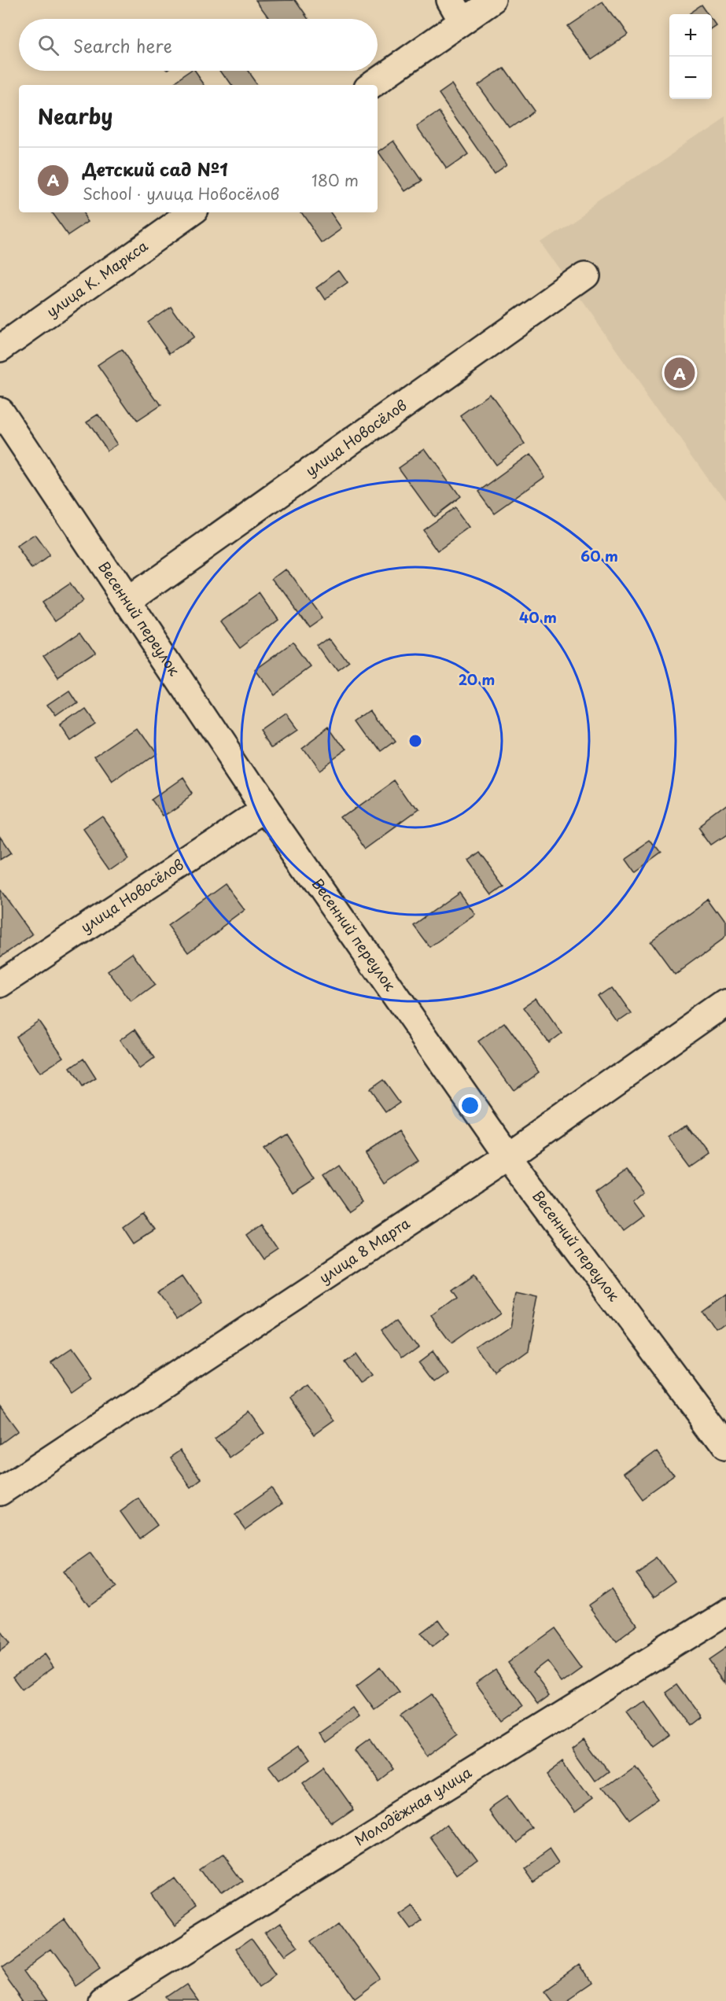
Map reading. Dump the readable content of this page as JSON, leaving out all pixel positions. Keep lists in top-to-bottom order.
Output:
{
  "streets": {
    "street": [
      "улица К. Маркса",
      "улица Новосёлов",
      "Весенний переулок",
      "улица 8 Марта",
      "Молодёжная улица"
    ]
  },
  "crossings": [
    ["улица Новосёлов", "Весенний переулок"],
    ["Весенний переулок", "улица 8 Марта"]
  ],
  "page": {
    "map_buttons": ["+", "−"],
    "search": "Search here",
    "heading": "Nearby",
    "list": [
      {
        "mark": "A",
        "name": "Детский сад №1",
        "note": "School · улица Новосёлов",
        "value": "180 m"
      }
    ],
    "pins": "A"
  },
  "rings": ["60 m", "40 m", "20 m"]
}
